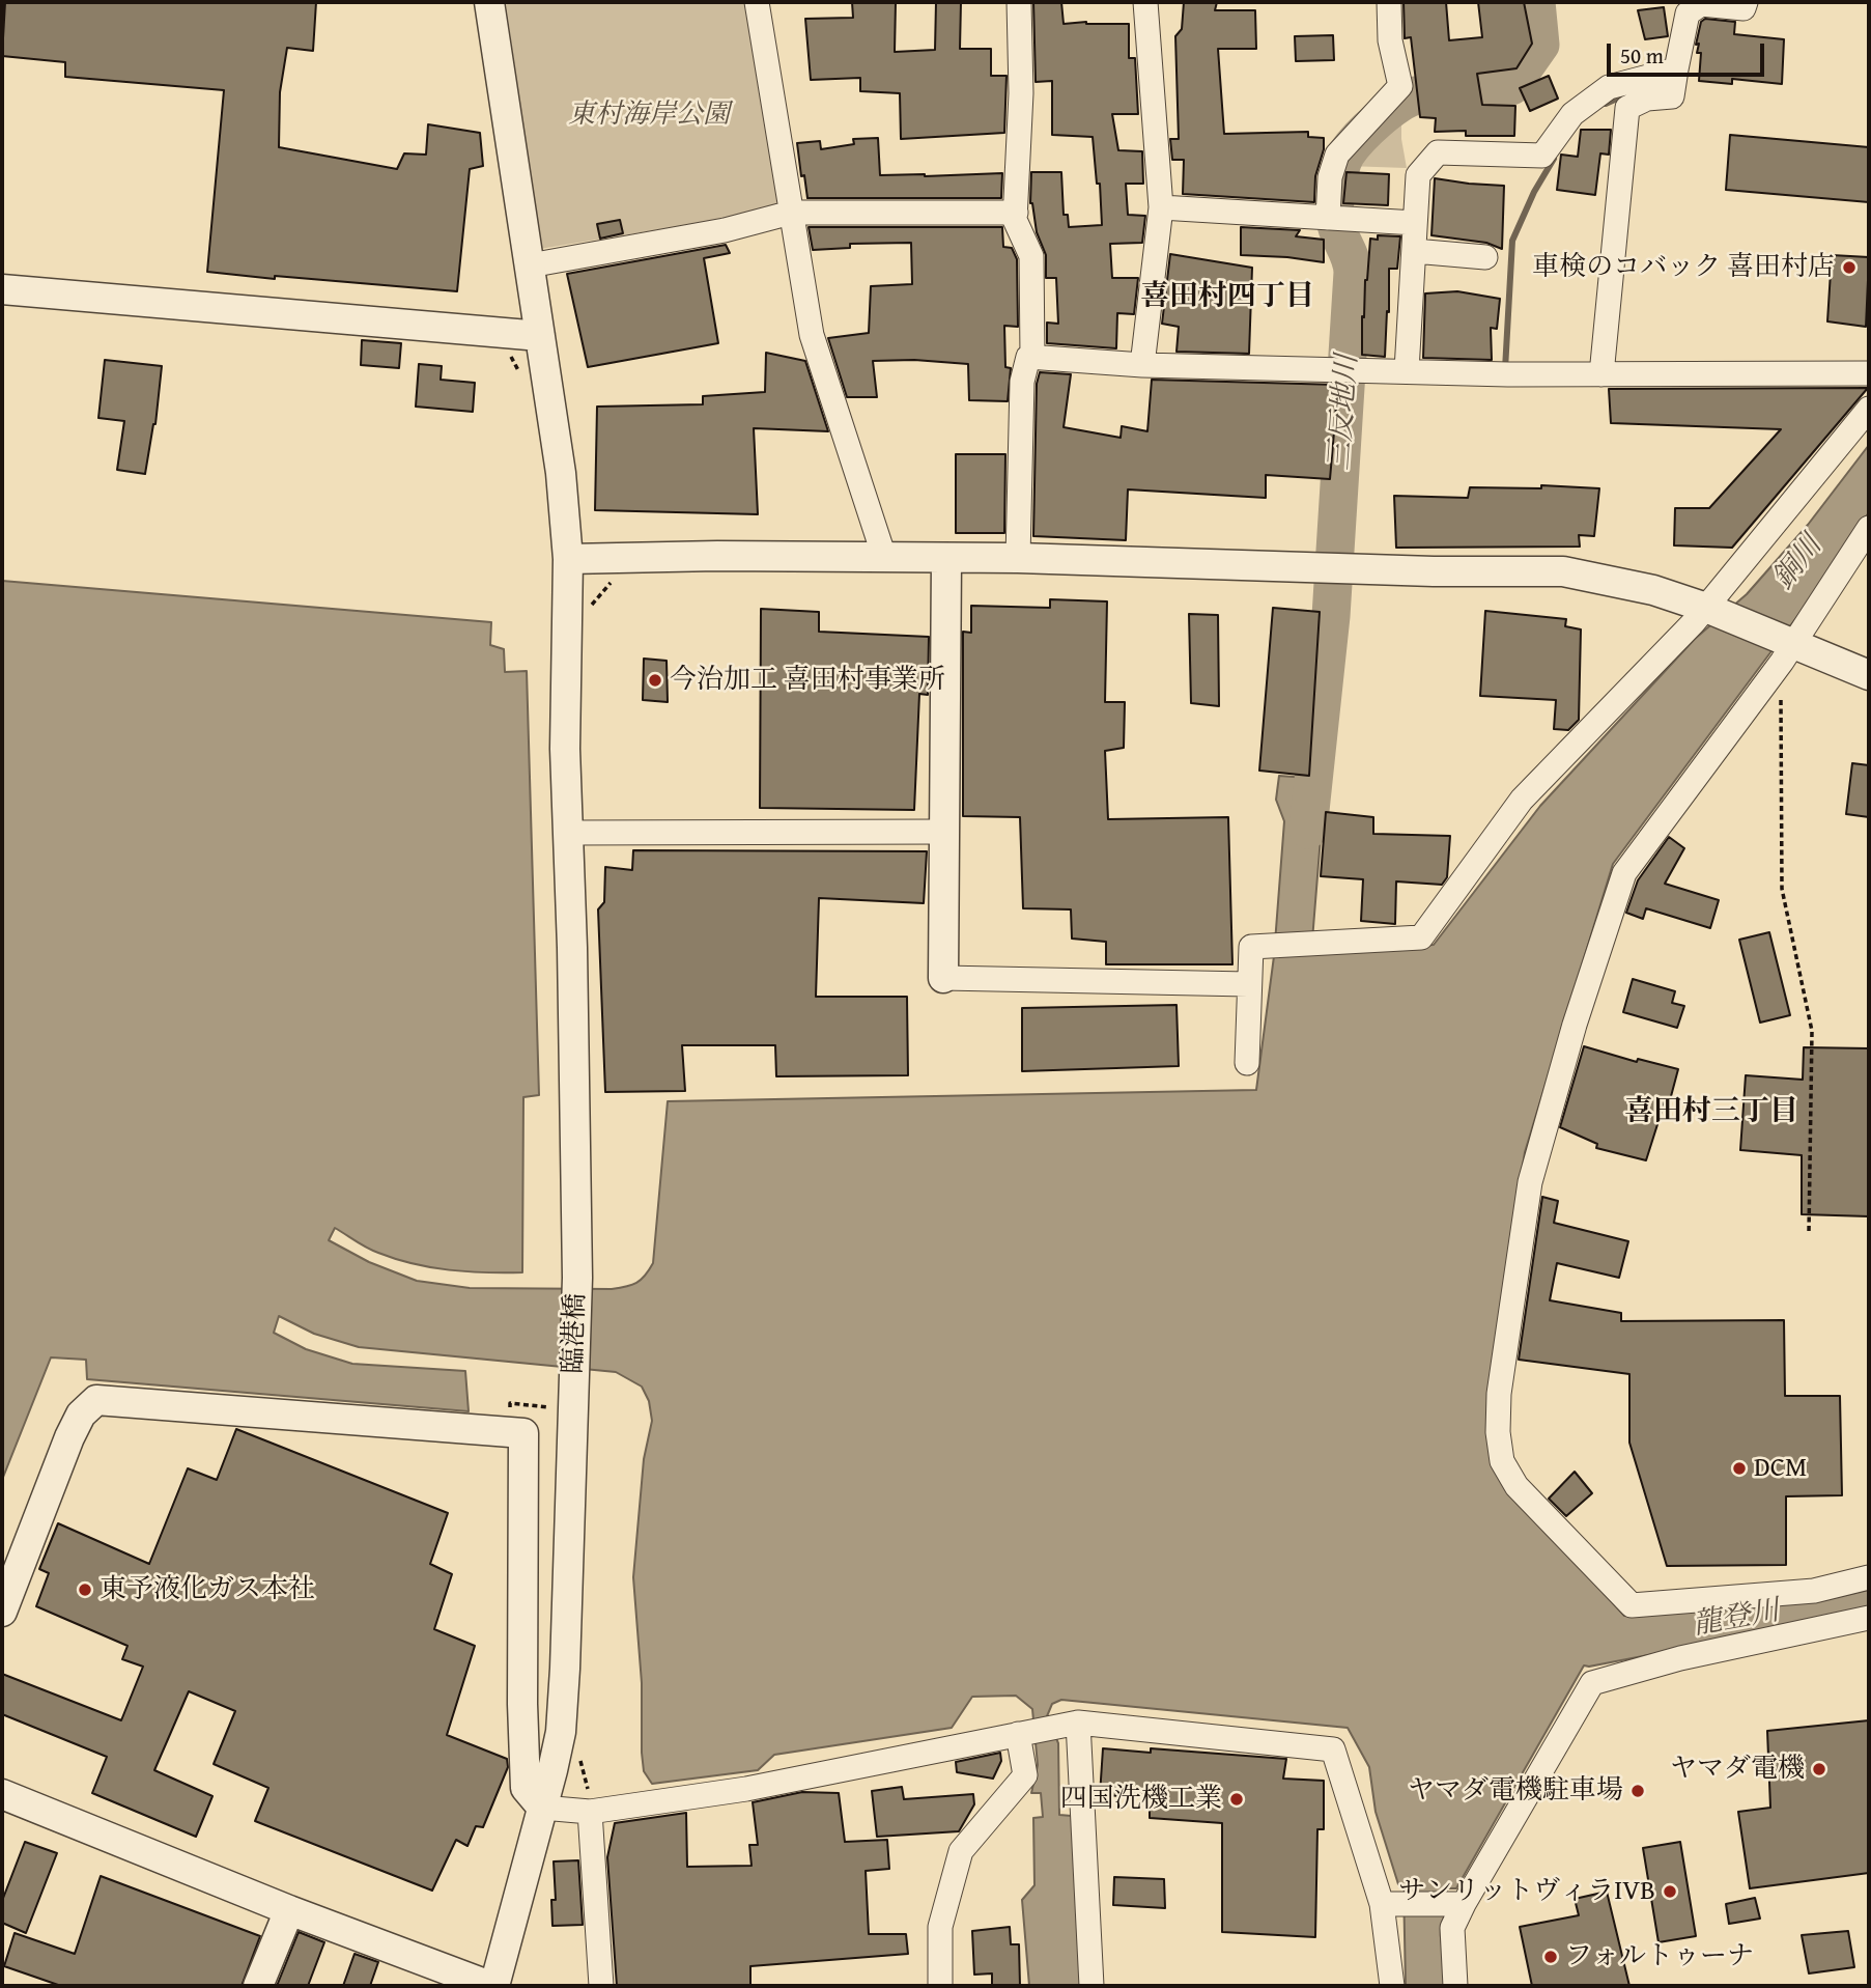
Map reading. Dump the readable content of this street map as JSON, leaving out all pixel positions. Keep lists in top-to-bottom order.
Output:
{
  "streets": {
    "street": ["臨港橋"]
  },
  "districts": ["喜田村四丁目", "喜田村三丁目"],
  "water": ["三反地川", "銅川", "龍登川"],
  "parks": ["東村海岸公園"],
  "places": [
    "車検のコバック 喜田村店",
    "今治加工 喜田村事業所",
    "DCM",
    "東予液化ガス本社",
    "ヤマダ電機",
    "ヤマダ電機駐車場",
    "四国洗機工業",
    "サンリットヴィラⅣB",
    "フォルトゥーナ"
  ],
  "scale_bar": "50 m"
}
